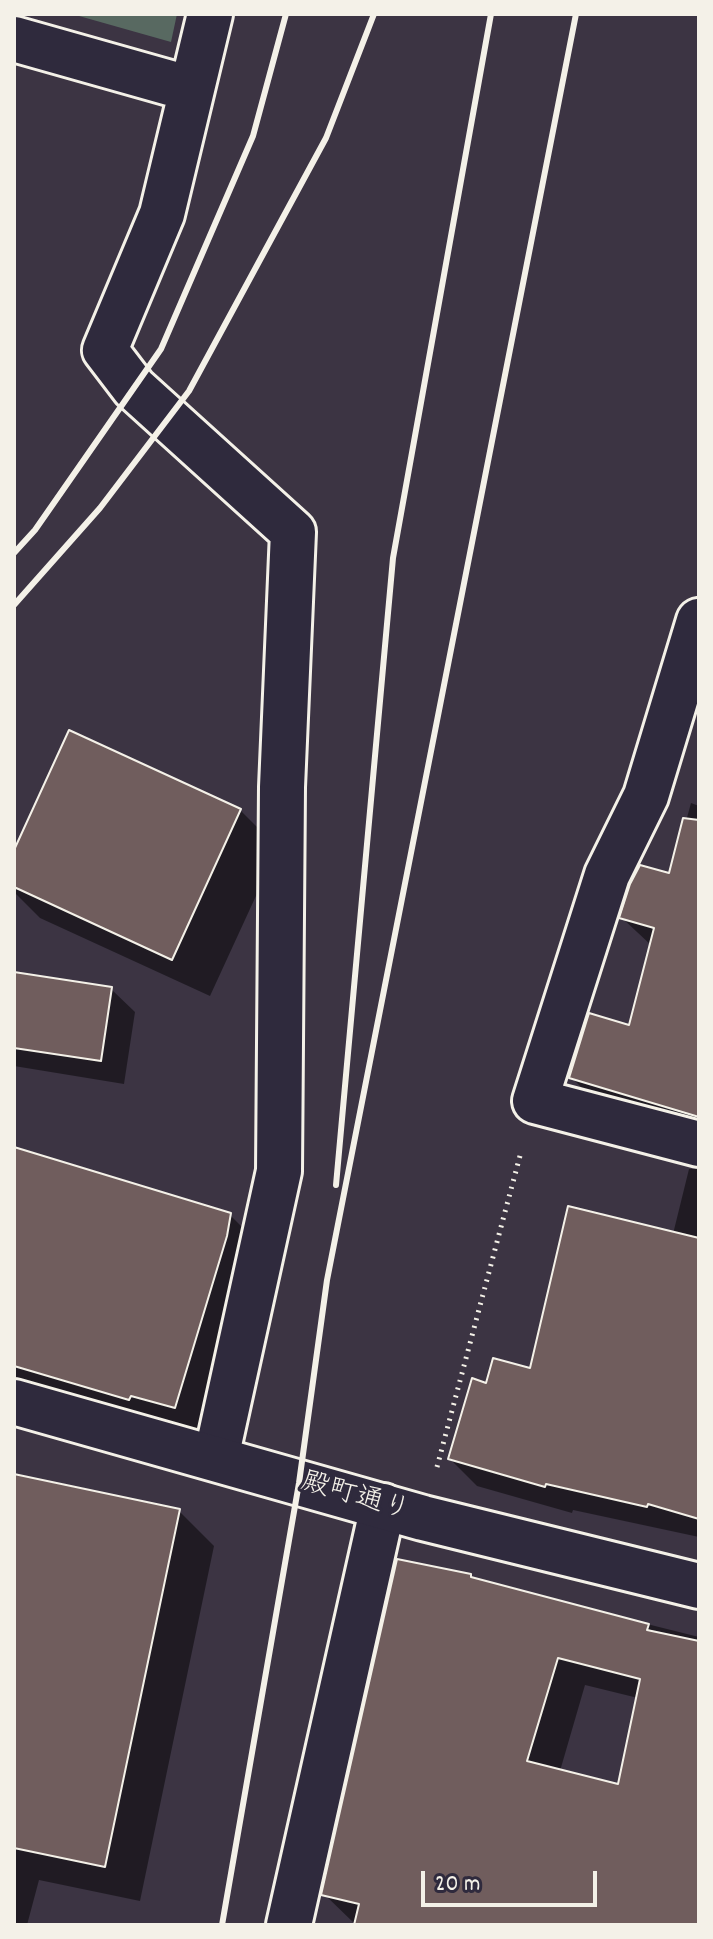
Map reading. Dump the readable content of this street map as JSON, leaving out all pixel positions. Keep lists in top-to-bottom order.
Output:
{
  "streets": {
    "street": ["殿町通り"]
  },
  "scale_bar": "20 m"
}
